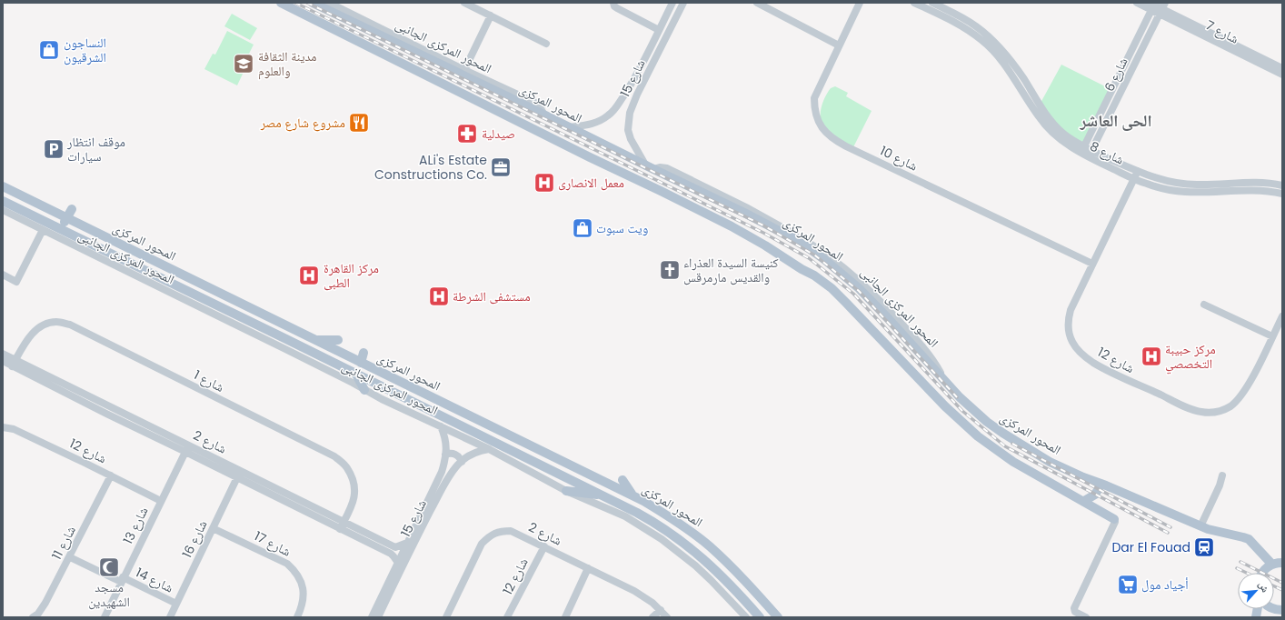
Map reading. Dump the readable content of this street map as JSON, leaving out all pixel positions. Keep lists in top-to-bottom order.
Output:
{
  "streets": {
    "main road": ["المحور المركزى"],
    "street": [
      "شارع 7",
      "المحور المركزى الجانبى",
      "شارع 6",
      "شارع 15",
      "شارع 8",
      "شارع 10",
      "شارع 12",
      "شارع 1",
      "شارع 2",
      "شارع 13",
      "شارع 16",
      "شارع 11",
      "شارع 17",
      "شارع 14"
    ]
  },
  "crossings": [
    ["شارع 7", "شارع 6"],
    ["المحور المركزى الجانبى", "شارع 15"],
    ["المحور المركزى الجانبى", "المحور المركزى"],
    ["شارع 6", "شارع 8"],
    ["شارع 15", "المحور المركزى"],
    ["شارع 15", "شارع 2"],
    ["شارع 8", "شارع 12"],
    ["شارع 10", "شارع 12"],
    ["شارع 12", "شارع 2"],
    ["شارع 12", "شارع 13"],
    ["شارع 12", "شارع 11"],
    ["شارع 1", "شارع 2"],
    ["شارع 2", "شارع 13"],
    ["شارع 2", "شارع 16"],
    ["شارع 13", "شارع 14"],
    ["شارع 16", "شارع 17"],
    ["شارع 16", "شارع 14"],
    ["شارع 11", "شارع 14"]
  ],
  "districts": ["الحى العاشر"],
  "places": {
    "shop": ["النساجون الشرقيون", "ويت سبوت"],
    "school or university": ["مدينة الثقافة والعلوم"],
    "restaurant": ["مشروع شارع مصر"],
    "pharmacy": ["صيدلية"],
    "parking": ["موقف انتظار سيارات"],
    "office": ["ALi's Estate Constructions Co."],
    "hospital": [
      "معمل الانصارى",
      "مركز القاهرة الطبى",
      "مستشفى الشرطة",
      "مركز حبيبة التخصصي"
    ],
    "church": ["كنيسة السيدة العذراء والقديس مارمرقس"],
    "station": ["Dar El Fouad"],
    "mosque": ["مسجد الشهيدين"],
    "supermarket": ["أجياد مول"]
  },
  "north": "top right"
}
